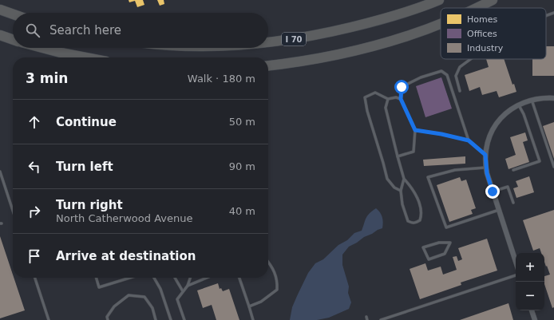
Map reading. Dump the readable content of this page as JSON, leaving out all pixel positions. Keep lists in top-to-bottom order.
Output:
{
  "streets": {
    "highway": ["I 70"]
  },
  "legend": ["Homes", "Offices", "Industry"],
  "page": {
    "search": "Search here",
    "heading": ["3 min", "Walk · 180 m"],
    "list": [
      ["Continue", "50 m"],
      ["Turn left", "90 m"],
      ["Turn right", "North Catherwood Avenue", "40 m"],
      "Arrive at destination"
    ],
    "map_buttons": ["+", "−"]
  }
}
